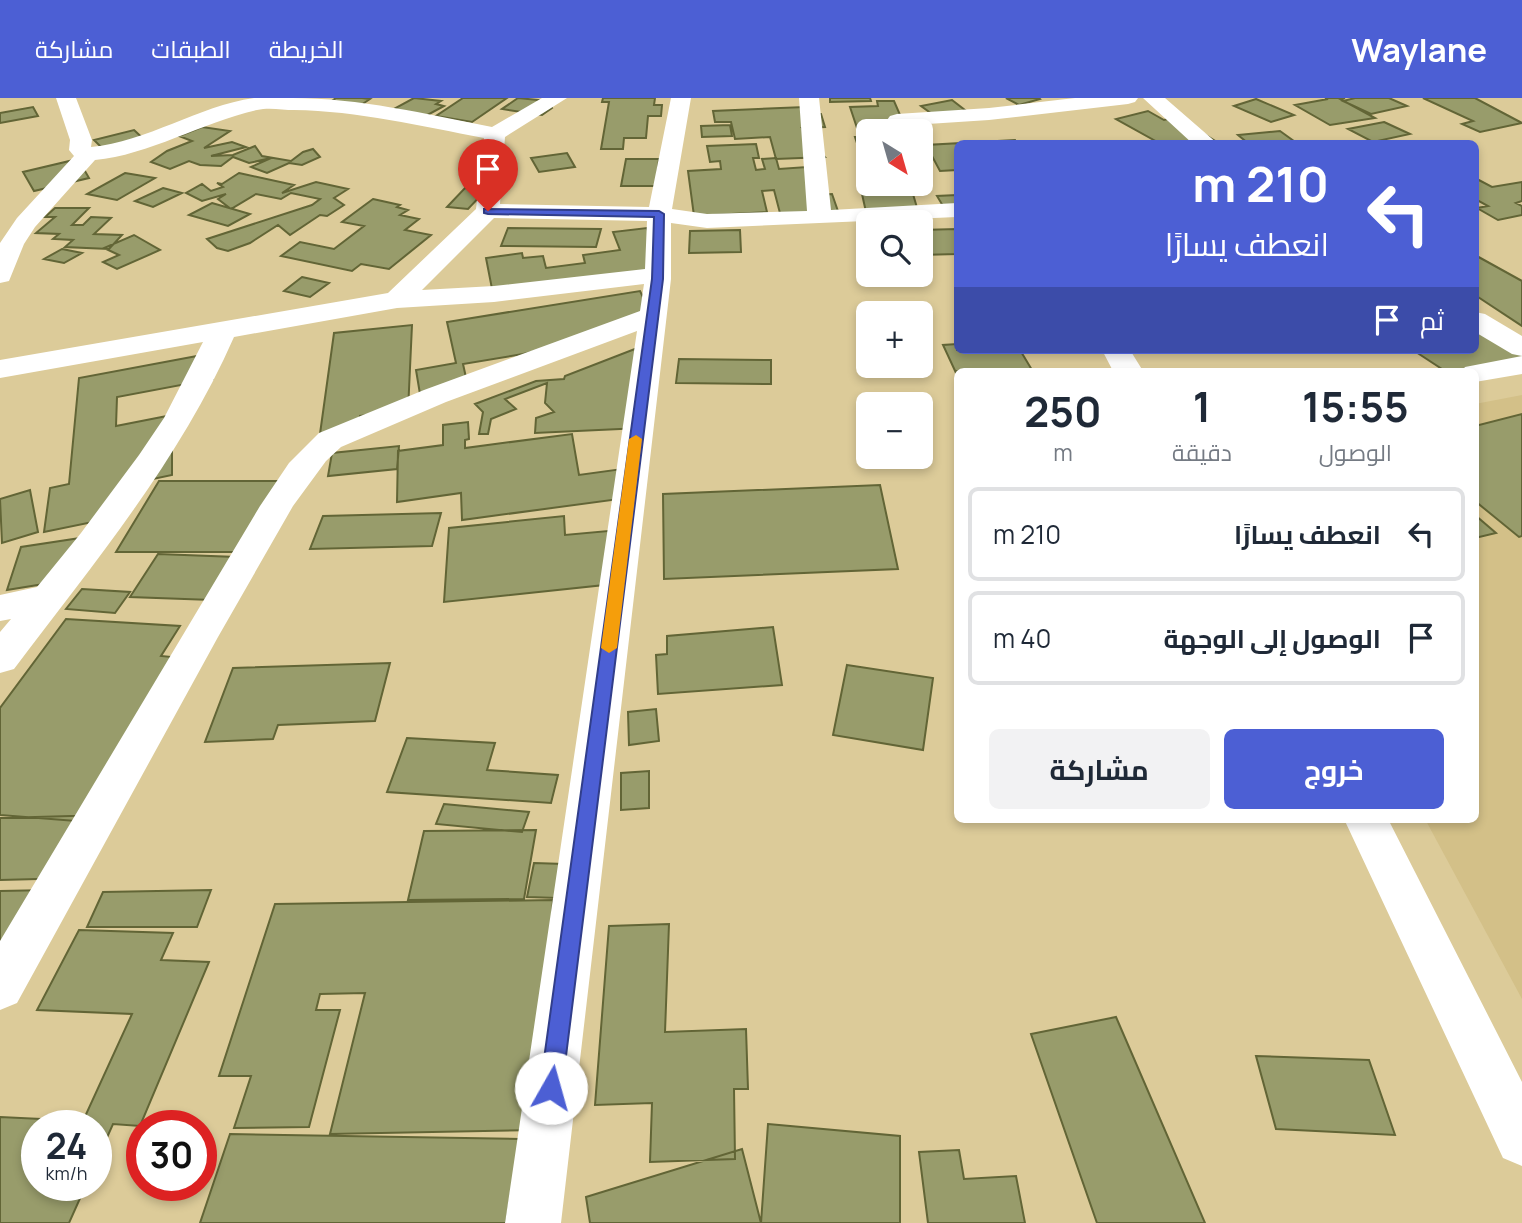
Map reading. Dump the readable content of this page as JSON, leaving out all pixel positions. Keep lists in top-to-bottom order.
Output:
{
  "north": "bottom right",
  "page": {
    "header": "Waylane",
    "nav": ["الخريطة", "الطبقات", "مشاركة"],
    "map_buttons": ["+", "−"],
    "turn": ["210 m", "انعطف يسارًا"],
    "then": "ثم",
    "eta": [
      "15:55",
      "الوصول",
      "1",
      "دقيقة",
      "250",
      "m"
    ],
    "list": [
      {
        "name": "انعطف يسارًا",
        "value": "210 m"
      },
      {
        "name": "الوصول إلى الوجهة",
        "value": "40 m"
      }
    ],
    "buttons": ["خروج", "مشاركة"],
    "speed": "24 km/h",
    "limit": "30"
  }
}
